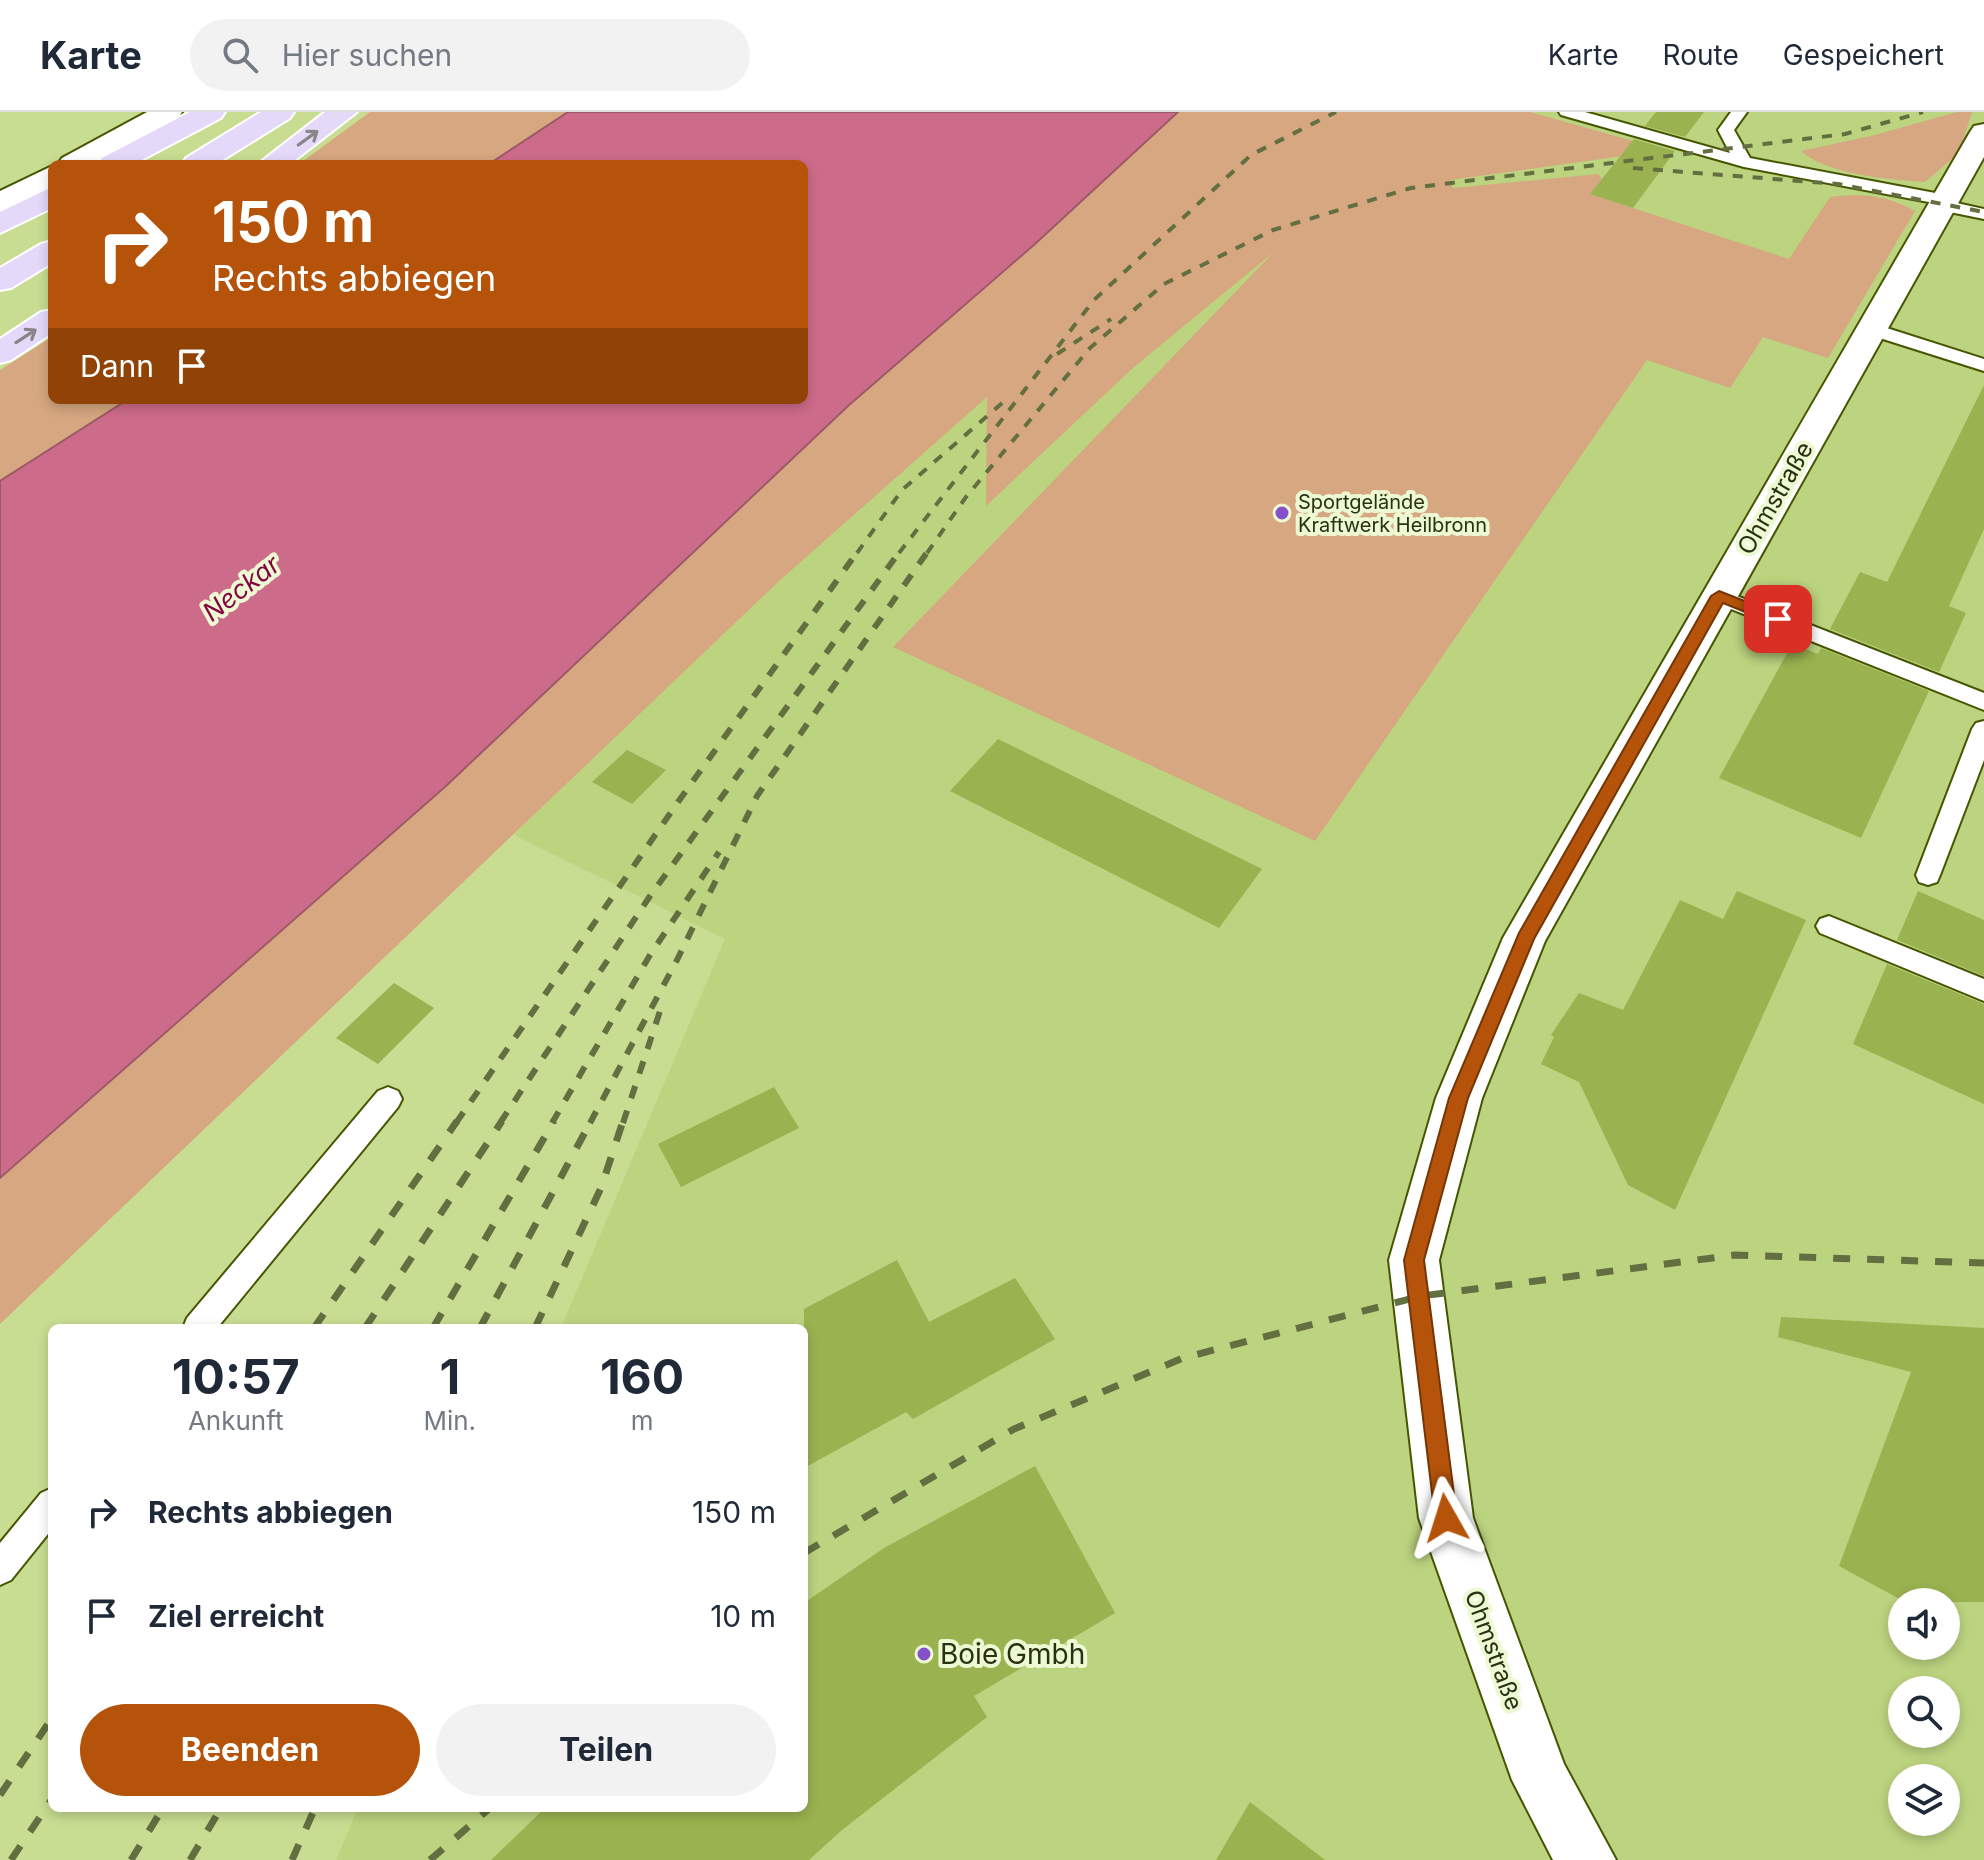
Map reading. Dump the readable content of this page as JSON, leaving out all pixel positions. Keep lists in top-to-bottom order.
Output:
{
  "streets": {
    "street": ["Ohmstraße"]
  },
  "water": ["Neckar"],
  "places": ["Sportgelände Kraftwerk Heilbronn", "Boie Gmbh"],
  "page": {
    "header": "Karte",
    "search": "Hier suchen",
    "nav": ["Karte", "Route", "Gespeichert"],
    "turn": ["150 m", "Rechts abbiegen"],
    "then": "Dann",
    "eta": [
      "10:57",
      "Ankunft",
      "1",
      "Min.",
      "160",
      "m"
    ],
    "list": [
      {
        "name": "Rechts abbiegen",
        "value": "150 m"
      },
      {
        "name": "Ziel erreicht",
        "value": "10 m"
      }
    ],
    "buttons": ["Beenden", "Teilen"]
  }
}
